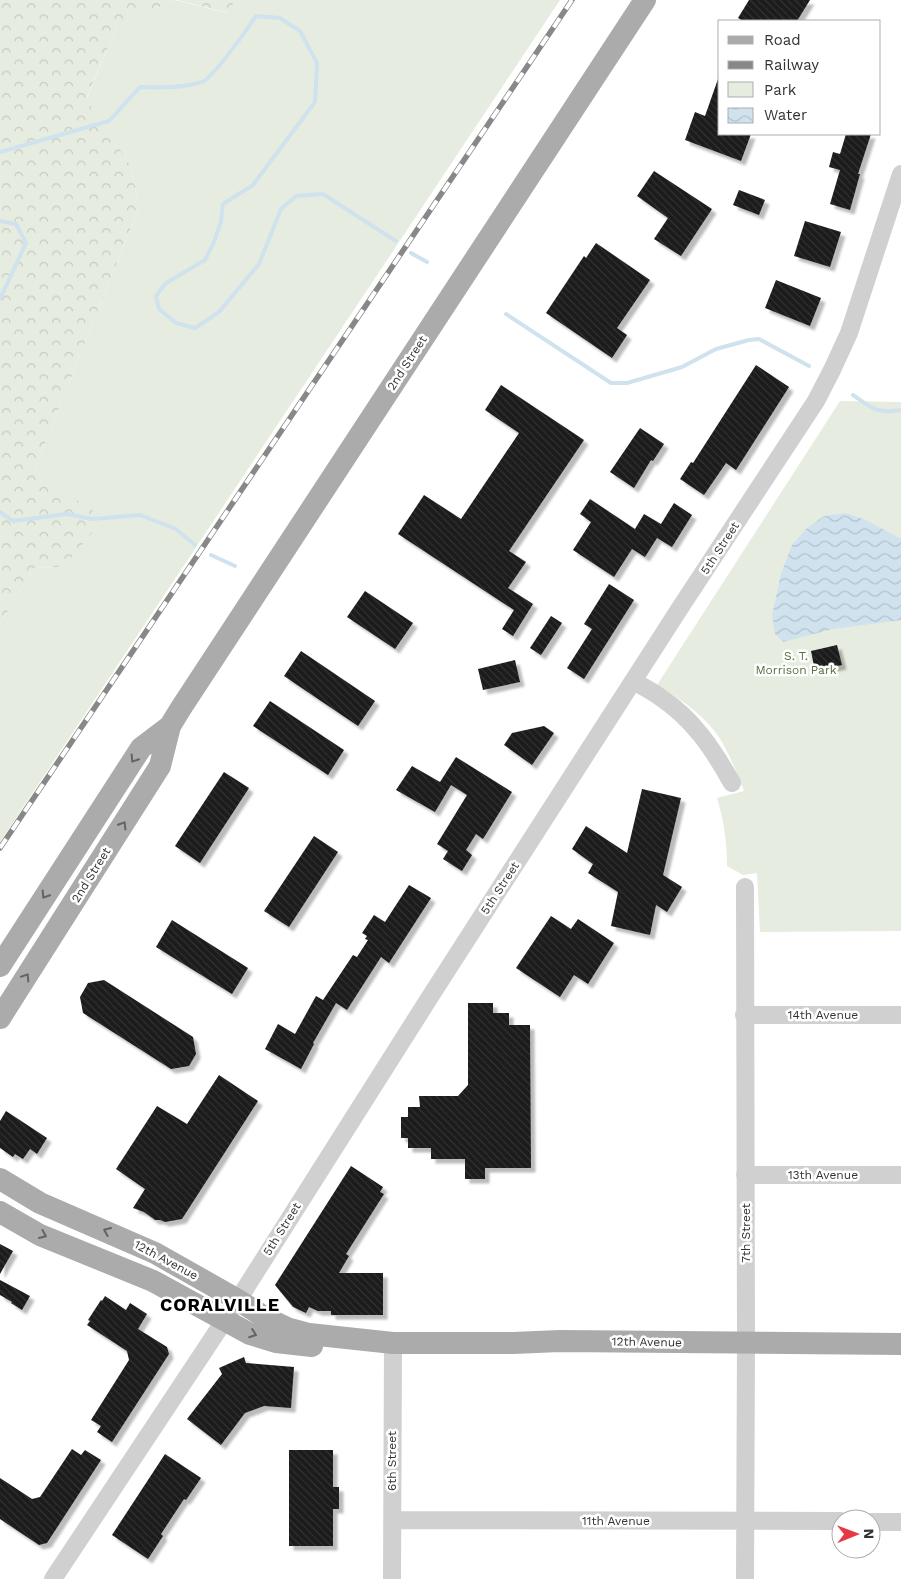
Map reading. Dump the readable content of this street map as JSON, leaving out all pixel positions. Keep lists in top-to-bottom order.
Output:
{
  "streets": {
    "main road": ["2nd Street", "12th Avenue"],
    "street": [
      "5th Street",
      "14th Avenue",
      "13th Avenue",
      "7th Street",
      "6th Street",
      "11th Avenue"
    ]
  },
  "crossings": [
    ["5th Street", "12th Avenue"],
    ["14th Avenue", "7th Street"],
    ["13th Avenue", "7th Street"],
    ["7th Street", "12th Avenue"],
    ["7th Street", "11th Avenue"],
    ["12th Avenue", "6th Street"],
    ["6th Street", "11th Avenue"]
  ],
  "districts": ["CORALVILLE"],
  "parks": ["S. T. Morrison Park"],
  "legend": [
    "Road",
    "Railway",
    "Park",
    "Water"
  ],
  "north": "right"
}
